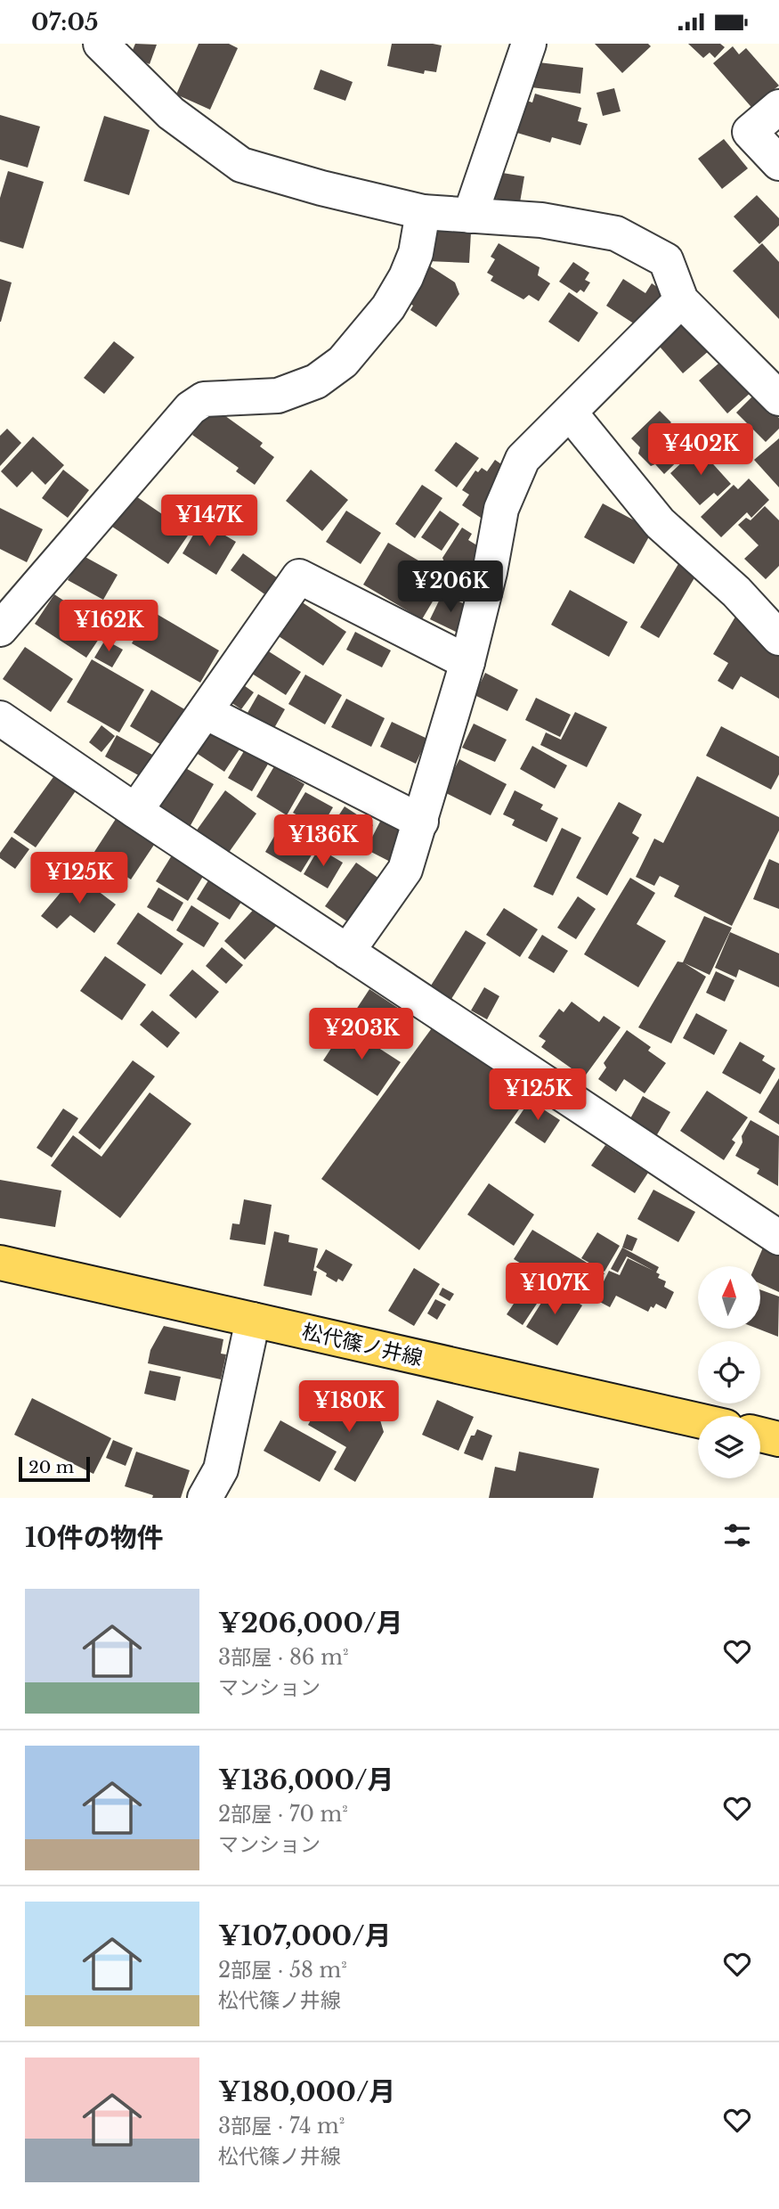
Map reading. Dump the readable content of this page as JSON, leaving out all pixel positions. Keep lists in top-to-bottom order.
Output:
{
  "streets": {
    "main road": ["松代篠ノ井線"]
  },
  "scale_bar": "20 m",
  "north": "top",
  "page": {
    "status": "07:05",
    "price": [
      "¥402K",
      "¥147K",
      "¥206K",
      "¥162K",
      "¥136K",
      "¥125K",
      "¥203K",
      "¥125K",
      "¥107K",
      "¥180K"
    ],
    "scale": "20 m",
    "heading": "10件の物件",
    "list": [
      {
        "name": "¥206,000/月",
        "note": "3部屋 · 86 m² · マンション"
      },
      {
        "name": "¥136,000/月",
        "note": "2部屋 · 70 m² · マンション"
      },
      {
        "name": "¥107,000/月",
        "note": "2部屋 · 58 m² · 松代篠ノ井線"
      },
      {
        "name": "¥180,000/月",
        "note": "3部屋 · 74 m² · 松代篠ノ井線"
      }
    ]
  }
}
